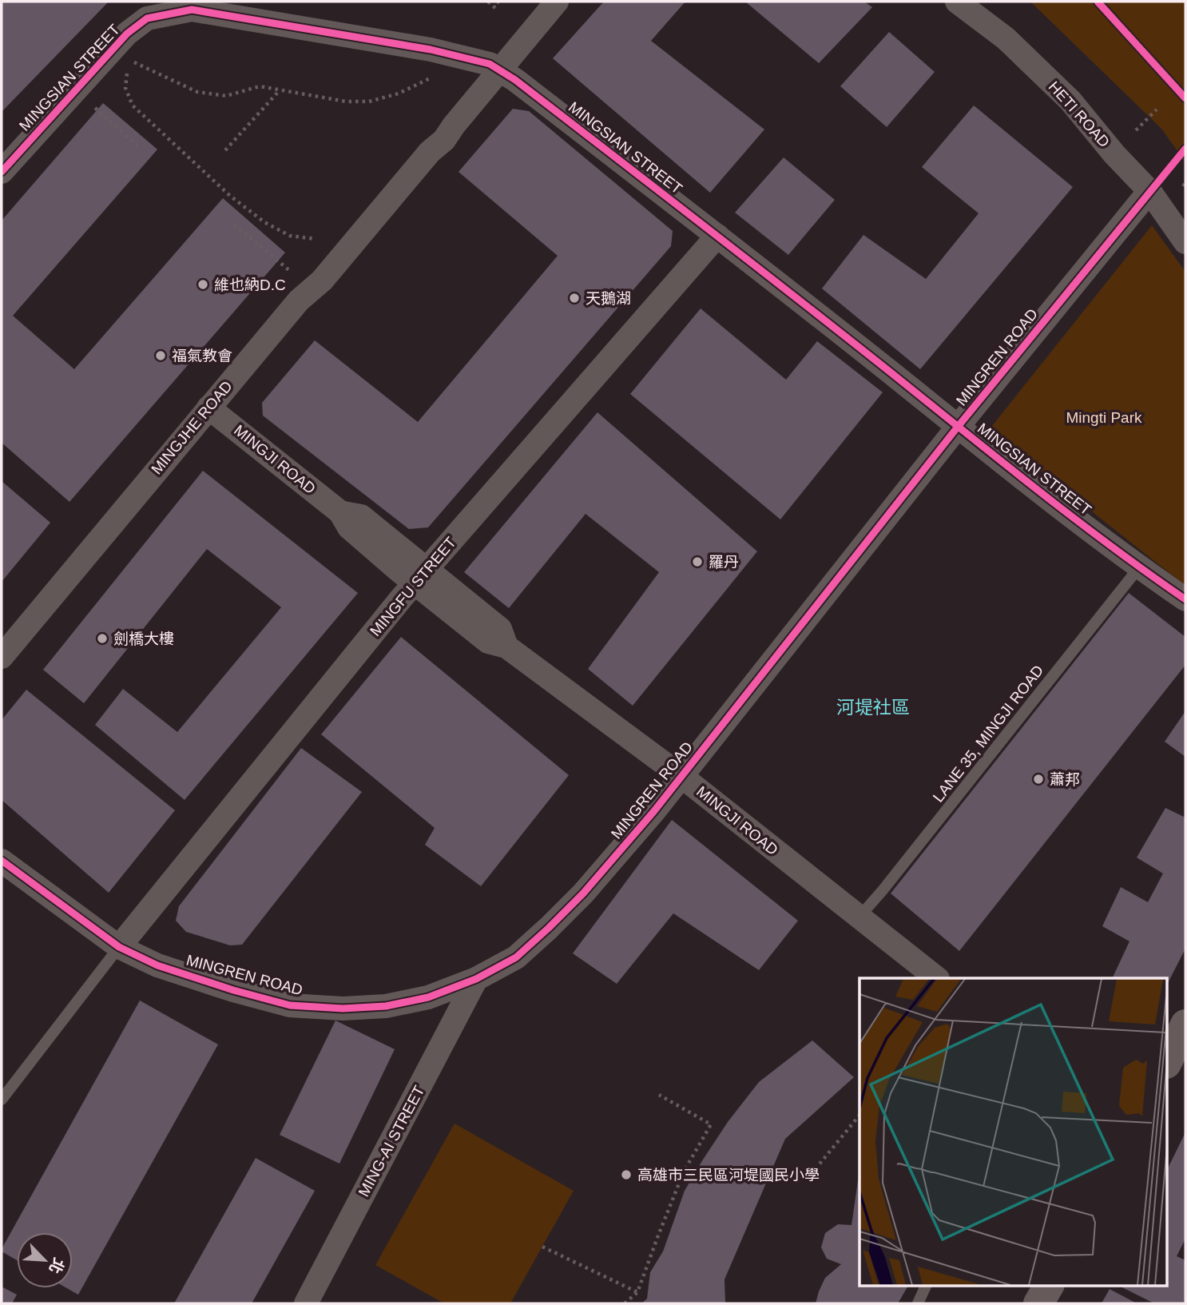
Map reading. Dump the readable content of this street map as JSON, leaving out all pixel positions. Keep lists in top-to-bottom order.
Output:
{
  "streets": {
    "street": [
      "MINGSIAN STREET",
      "HETI ROAD",
      "MINGREN ROAD",
      "MINGJHE ROAD",
      "MINGJI ROAD",
      "MINGFU STREET",
      "MING-AI STREET"
    ],
    "lane": ["LANE 35, MINGJI ROAD"]
  },
  "crossings": [
    ["MINGSIAN STREET", "MINGREN ROAD"],
    ["MINGSIAN STREET", "MINGJHE ROAD"],
    ["MINGSIAN STREET", "MINGFU STREET"],
    ["MINGSIAN STREET", "LANE 35, MINGJI ROAD"],
    ["HETI ROAD", "MINGREN ROAD"],
    ["MINGREN ROAD", "MINGJI ROAD"],
    ["MINGREN ROAD", "MINGFU STREET"],
    ["MINGREN ROAD", "MING-AI STREET"],
    ["MINGJHE ROAD", "MINGJI ROAD"],
    ["MINGJI ROAD", "MINGFU STREET"],
    ["MINGJI ROAD", "LANE 35, MINGJI ROAD"]
  ],
  "districts": ["河堤社區"],
  "parks": ["Mingti Park"],
  "places": [
    "維也納D.C",
    "天鵝湖",
    "福氣教會",
    "羅丹",
    "劍橋大樓",
    "蕭邦",
    "高雄市三民區河堤國民小學"
  ],
  "north": "bottom right"
}
